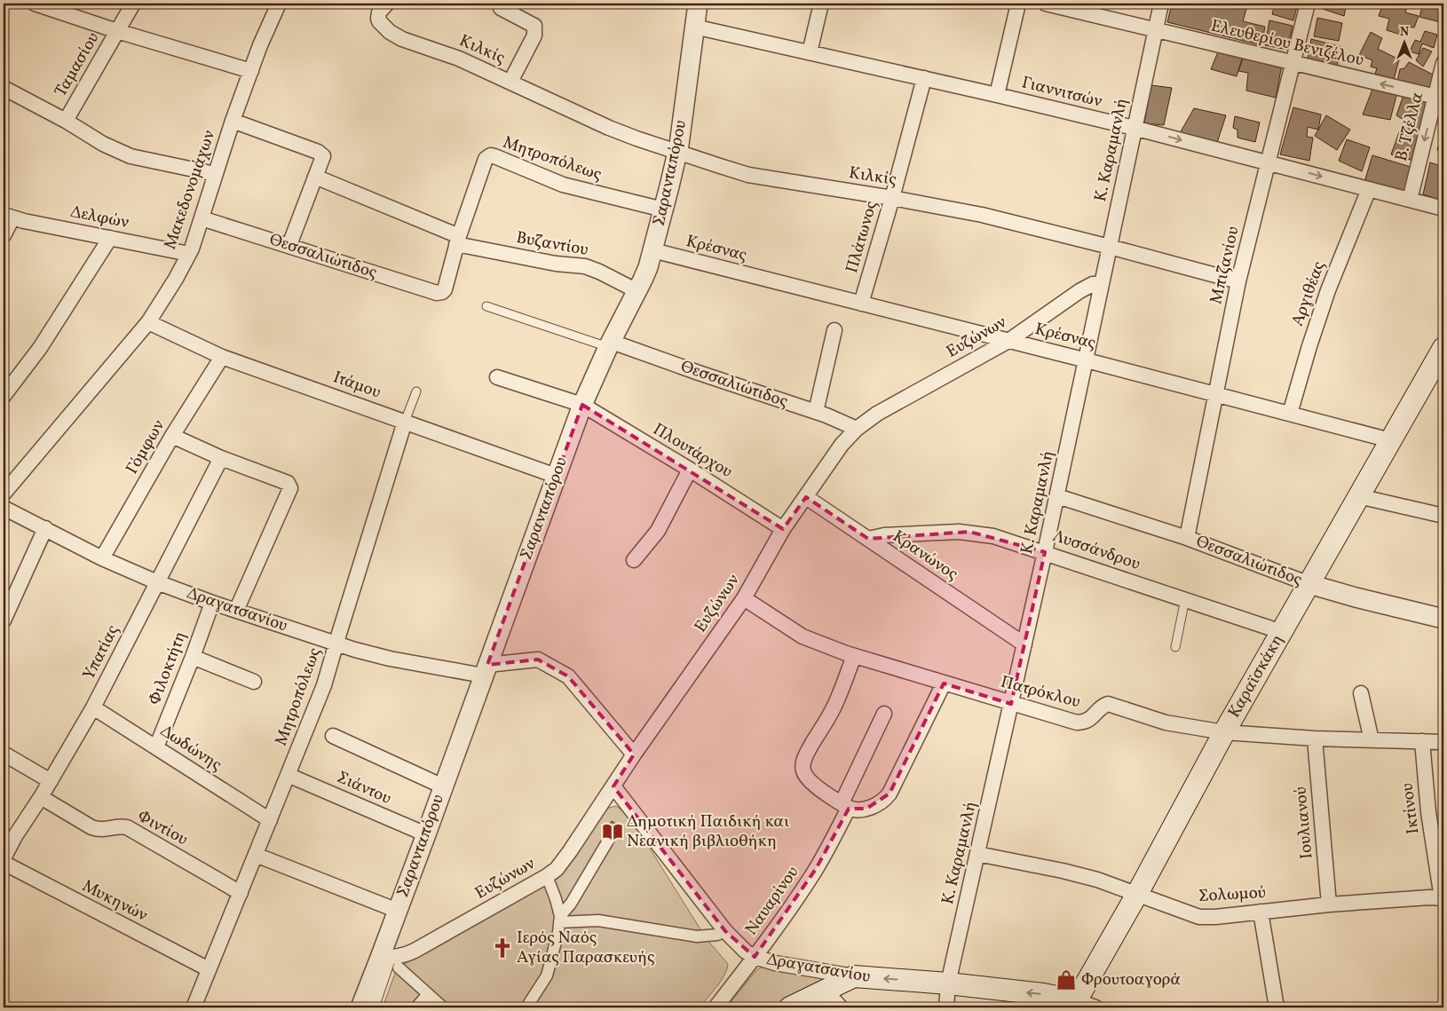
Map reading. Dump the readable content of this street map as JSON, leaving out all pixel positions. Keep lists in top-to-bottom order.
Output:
{
  "streets": {
    "main road": ["Δραγατσανίου", "Καραϊσκάκη"],
    "street": [
      "Ελευθερίου Βενιζέλου",
      "Κιλκίς",
      "Ταμασίου",
      "Γιαννιτσών",
      "Β. Τζέλλα",
      "Κ. Καραμανλή",
      "Μητροπόλεως",
      "Σαρανταπόρου",
      "Μακεδονομάχων",
      "Δελφών",
      "Πλάτωνος",
      "Βυζαντίου",
      "Κρέσνας",
      "Θεσσαλιώτιδος",
      "Μπιζανίου",
      "Αργιθέας",
      "Ευζώνων",
      "Ιτάμου",
      "Γόμφων",
      "Πλουτάρχου",
      "Λυσσάνδρου",
      "Κρανώνος",
      "Υπατίας",
      "Φιλοκτήτη",
      "Πατρόκλου",
      "Δωδώνης",
      "Σιάντου",
      "Ικτίνου",
      "Ιουλιανού",
      "Φιντίου",
      "Σολωμού",
      "Μυκηνών",
      "Ναυαρίνου"
    ]
  },
  "crossings": [
    ["Ελευθερίου Βενιζέλου", "Β. Τζέλλα"],
    ["Ελευθερίου Βενιζέλου", "Κ. Καραμανλή"],
    ["Ελευθερίου Βενιζέλου", "Μπιζανίου"],
    ["Κιλκίς", "Κ. Καραμανλή"],
    ["Κιλκίς", "Σαρανταπόρου"],
    ["Κιλκίς", "Πλάτωνος"],
    ["Κιλκίς", "Μπιζανίου"],
    ["Γιαννιτσών", "Β. Τζέλλα"],
    ["Γιαννιτσών", "Κ. Καραμανλή"],
    ["Γιαννιτσών", "Σαρανταπόρου"],
    ["Γιαννιτσών", "Πλάτωνος"],
    ["Γιαννιτσών", "Μπιζανίου"],
    ["Γιαννιτσών", "Αργιθέας"],
    ["Κ. Καραμανλή", "Κρέσνας"],
    ["Κ. Καραμανλή", "Θεσσαλιώτιδος"],
    ["Κ. Καραμανλή", "Ευζώνων"],
    ["Κ. Καραμανλή", "Λυσσάνδρου"],
    ["Κ. Καραμανλή", "Κρανώνος"],
    ["Κ. Καραμανλή", "Δραγατσανίου"],
    ["Κ. Καραμανλή", "Πατρόκλου"],
    ["Κ. Καραμανλή", "Σολωμού"],
    ["Μητροπόλεως", "Σαρανταπόρου"],
    ["Μητροπόλεως", "Βυζαντίου"],
    ["Μητροπόλεως", "Θεσσαλιώτιδος"],
    ["Μητροπόλεως", "Ιτάμου"],
    ["Μητροπόλεως", "Δραγατσανίου"],
    ["Μητροπόλεως", "Δωδώνης"],
    ["Μητροπόλεως", "Σιάντου"],
    ["Μητροπόλεως", "Φιντίου"],
    ["Μητροπόλεως", "Μυκηνών"],
    ["Σαρανταπόρου", "Βυζαντίου"],
    ["Σαρανταπόρου", "Κρέσνας"],
    ["Σαρανταπόρου", "Θεσσαλιώτιδος"],
    ["Σαρανταπόρου", "Ευζώνων"],
    ["Σαρανταπόρου", "Ιτάμου"],
    ["Σαρανταπόρου", "Πλουτάρχου"],
    ["Σαρανταπόρου", "Δραγατσανίου"],
    ["Σαρανταπόρου", "Σιάντου"],
    ["Μακεδονομάχων", "Δελφών"],
    ["Μακεδονομάχων", "Θεσσαλιώτιδος"],
    ["Μακεδονομάχων", "Ιτάμου"],
    ["Πλάτωνος", "Κρέσνας"],
    ["Κρέσνας", "Μπιζανίου"],
    ["Κρέσνας", "Αργιθέας"],
    ["Κρέσνας", "Ευζώνων"],
    ["Κρέσνας", "Καραϊσκάκη"],
    ["Θεσσαλιώτιδος", "Μπιζανίου"],
    ["Θεσσαλιώτιδος", "Ευζώνων"],
    ["Θεσσαλιώτιδος", "Καραϊσκάκη"],
    ["Ευζώνων", "Πλουτάρχου"],
    ["Ευζώνων", "Κρανώνος"],
    ["Ευζώνων", "Δραγατσανίου"],
    ["Ευζώνων", "Πατρόκλου"],
    ["Ιτάμου", "Γόμφων"],
    ["Γόμφων", "Δραγατσανίου"],
    ["Λυσσάνδρου", "Κρανώνος"],
    ["Λυσσάνδρου", "Καραϊσκάκη"],
    ["Δραγατσανίου", "Υπατίας"],
    ["Δραγατσανίου", "Φιλοκτήτη"],
    ["Δραγατσανίου", "Καραϊσκάκη"],
    ["Δραγατσανίου", "Ναυαρίνου"],
    ["Υπατίας", "Δωδώνης"],
    ["Υπατίας", "Φιντίου"],
    ["Φιλοκτήτη", "Δωδώνης"],
    ["Καραϊσκάκη", "Πατρόκλου"],
    ["Καραϊσκάκη", "Σολωμού"],
    ["Πατρόκλου", "Ικτίνου"],
    ["Πατρόκλου", "Ιουλιανού"],
    ["Ικτίνου", "Σολωμού"],
    ["Ιουλιανού", "Σολωμού"]
  ],
  "one_way": ["Ελευθερίου Βενιζέλου", "Β. Τζέλλα"],
  "places": {
    "library": ["Δημοτική Παιδική και Νεανική βιβλιοθήκη"],
    "church": ["Ιερός Ναός Αγίας Παρασκευής"],
    "shop": ["Φρουτοαγορά"]
  },
  "north": "top"
}
